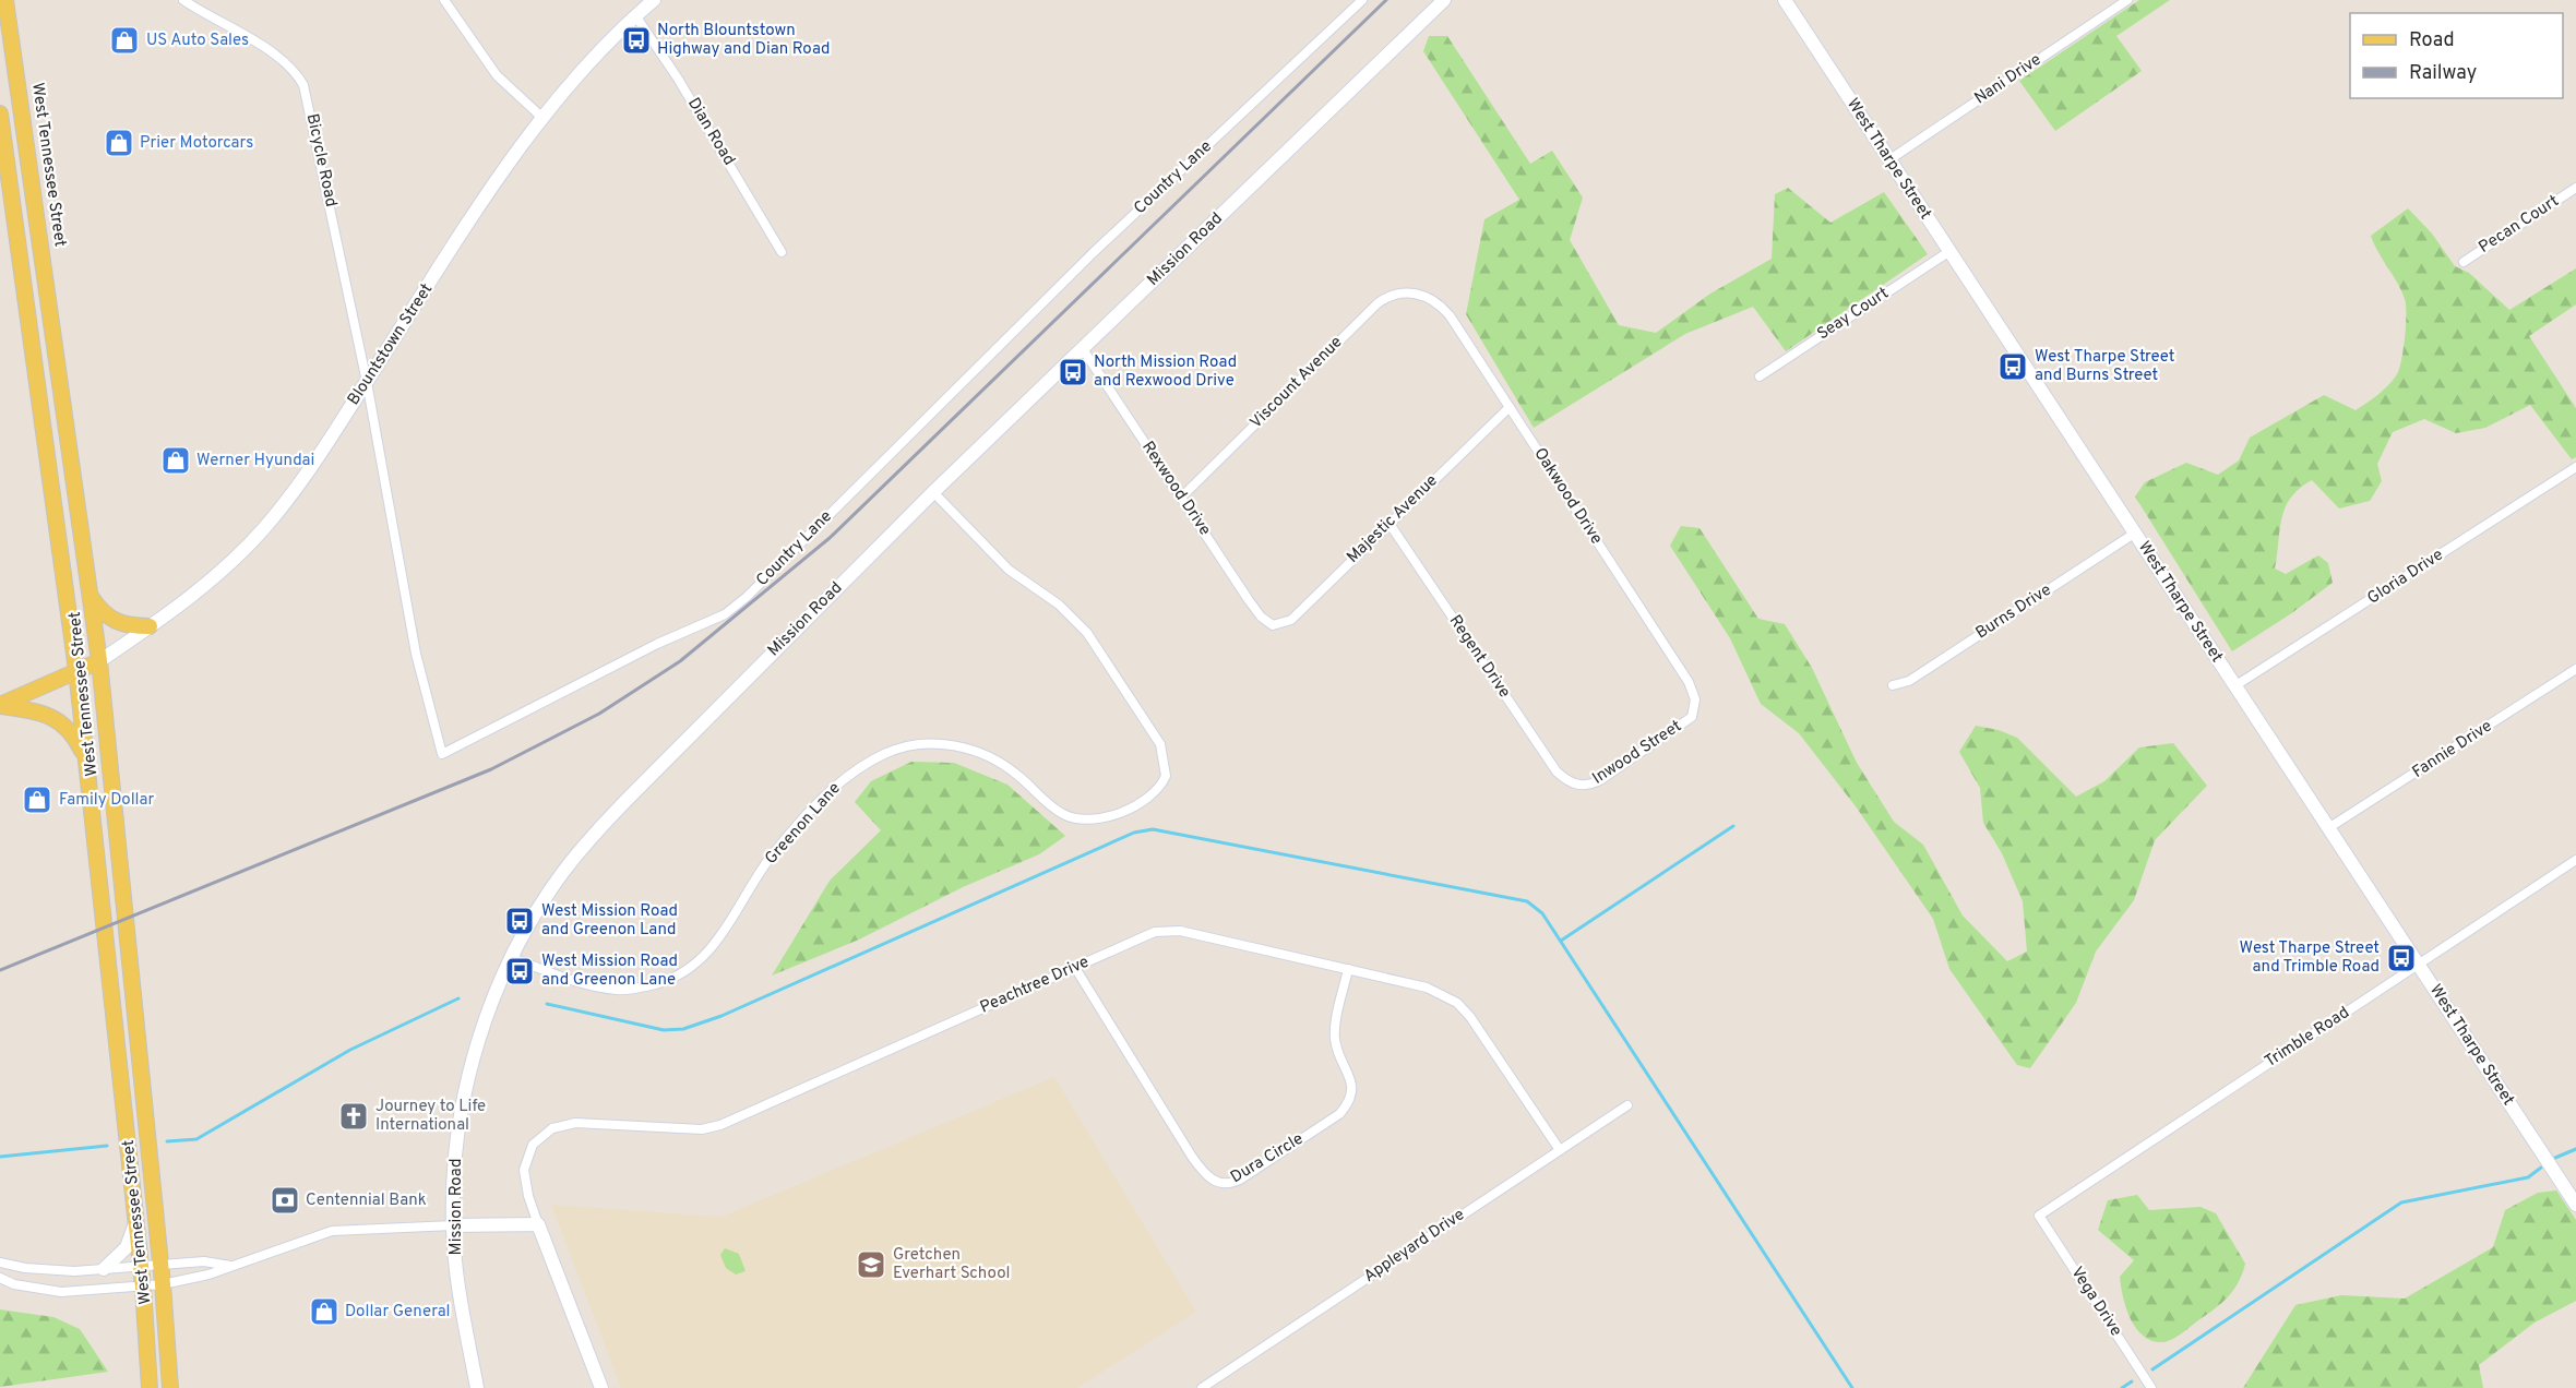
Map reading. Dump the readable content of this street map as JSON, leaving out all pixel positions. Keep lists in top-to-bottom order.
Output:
{
  "streets": {
    "main road": [
      "West Tharpe Street",
      "West Tennessee Street",
      "Mission Road",
      "Blountstown Street"
    ],
    "street": [
      "Nani Drive",
      "Dian Road",
      "Bicycle Road",
      "Country Lane",
      "Pecan Court",
      "Seay Court",
      "Viscount Avenue",
      "Rexwood Drive",
      "Oakwood Drive",
      "Majestic Avenue",
      "Gloria Drive",
      "Burns Drive",
      "Regent Drive",
      "Fannie Drive",
      "Inwood Street",
      "Greenon Lane",
      "Peachtree Drive",
      "Trimble Road",
      "Dura Circle",
      "Appleyard Drive",
      "Vega Drive"
    ]
  },
  "crossings": [
    ["Nani Drive", "West Tharpe Street"],
    ["Dian Road", "Blountstown Street"],
    ["West Tharpe Street", "Seay Court"],
    ["West Tharpe Street", "Gloria Drive"],
    ["West Tharpe Street", "Burns Drive"],
    ["West Tharpe Street", "Fannie Drive"],
    ["West Tharpe Street", "Trimble Road"],
    ["Bicycle Road", "Country Lane"],
    ["Bicycle Road", "Blountstown Street"],
    ["West Tennessee Street", "Blountstown Street"],
    ["Country Lane", "Blountstown Street"],
    ["Mission Road", "Rexwood Drive"],
    ["Mission Road", "Greenon Lane"],
    ["Viscount Avenue", "Rexwood Drive"],
    ["Viscount Avenue", "Oakwood Drive"],
    ["Rexwood Drive", "Majestic Avenue"],
    ["Oakwood Drive", "Majestic Avenue"],
    ["Oakwood Drive", "Inwood Street"],
    ["Majestic Avenue", "Regent Drive"],
    ["Regent Drive", "Inwood Street"],
    ["Peachtree Drive", "Dura Circle"],
    ["Peachtree Drive", "Appleyard Drive"],
    ["Trimble Road", "Vega Drive"]
  ],
  "places": {
    "shop": [
      "US Auto Sales",
      "Prier Motorcars",
      "Werner Hyundai",
      "Family Dollar",
      "Dollar General"
    ],
    "bus stop": [
      "North Blountstown Highway and Dian Road",
      "West Tharpe Street and Burns Street",
      "North Mission Road and Rexwood Drive",
      "West Mission Road and Greenon Land",
      "West Tharpe Street and Trimble Road",
      "West Mission Road and Greenon Lane"
    ],
    "church": ["Journey to Life International"],
    "bank": ["Centennial Bank"],
    "school or university": ["Gretchen Everhart School"]
  },
  "legend": ["Road", "Railway"]
}
